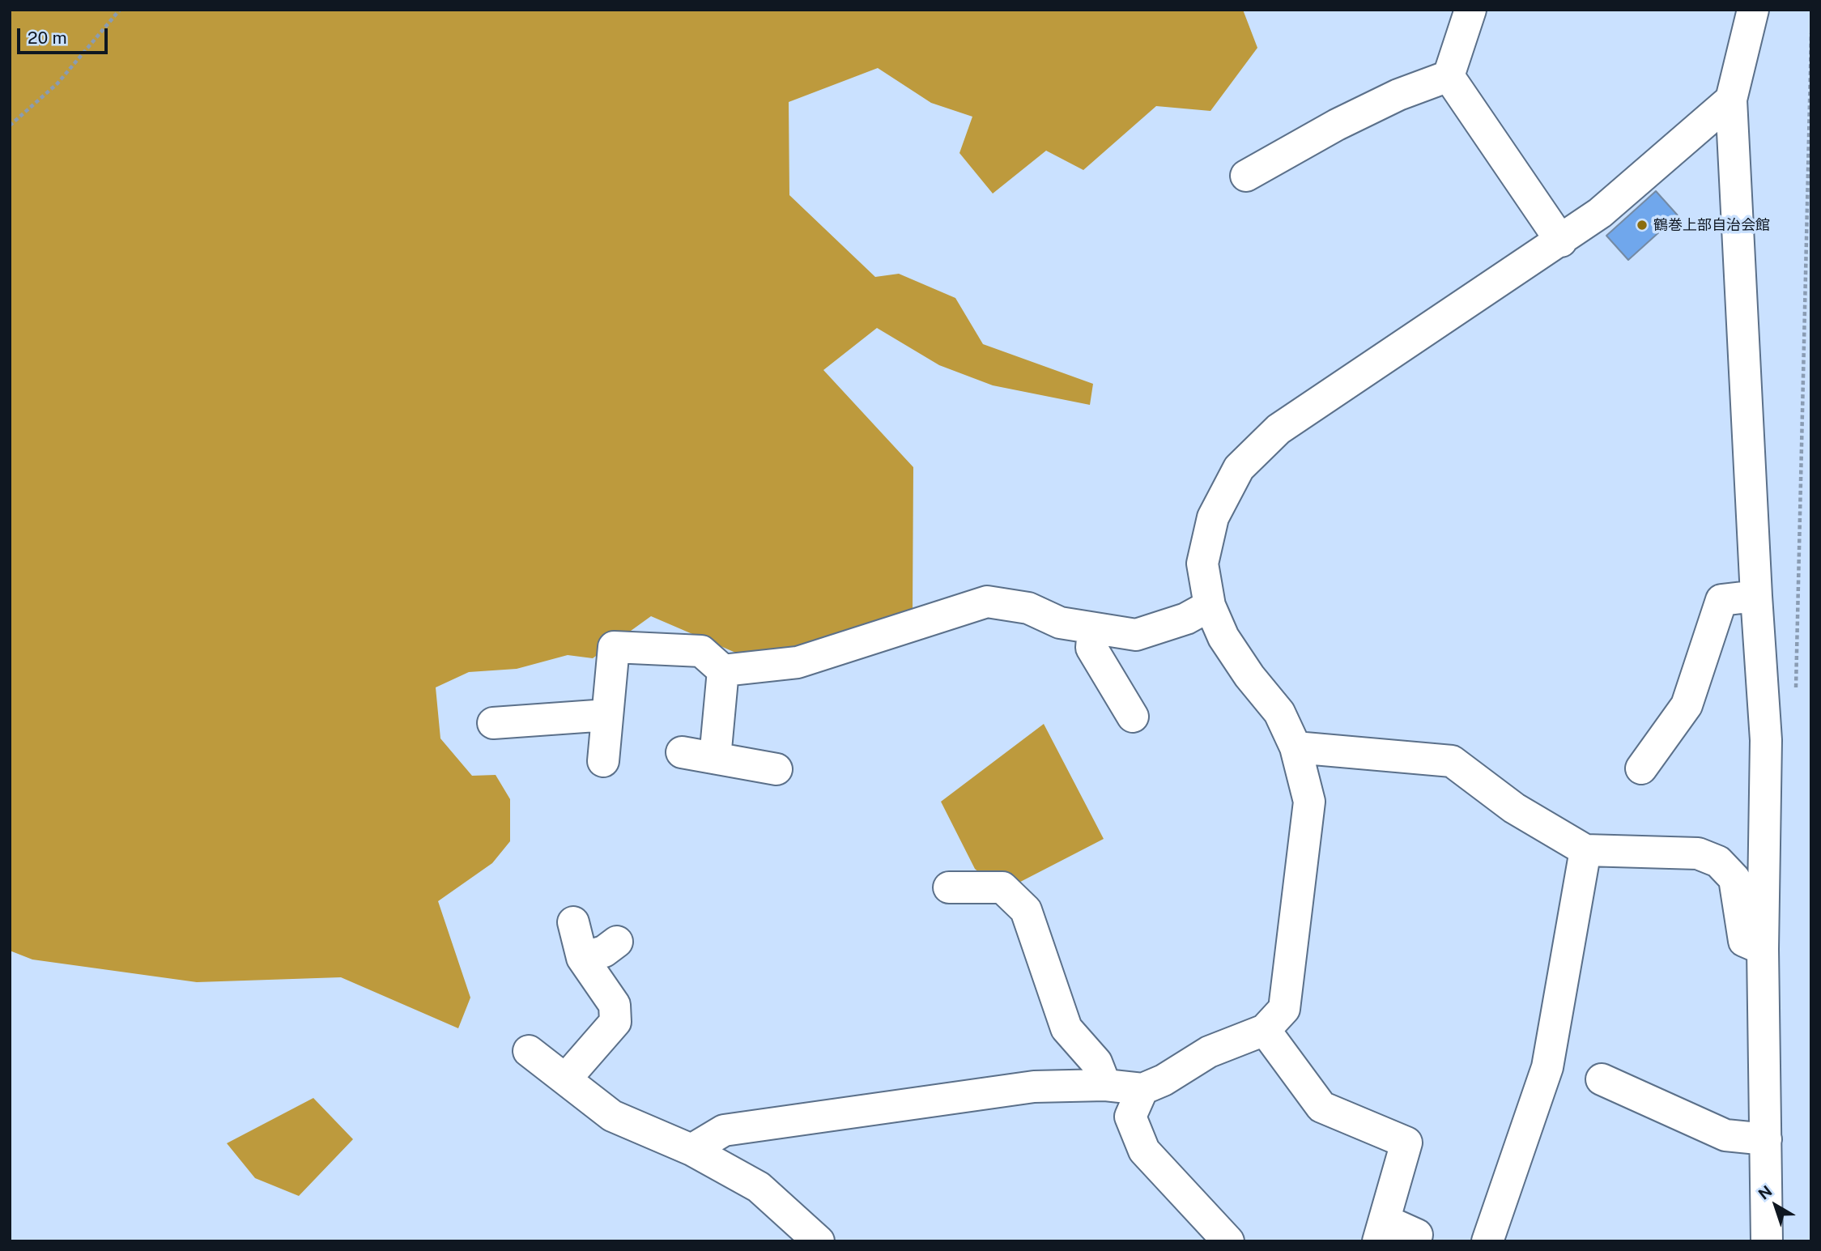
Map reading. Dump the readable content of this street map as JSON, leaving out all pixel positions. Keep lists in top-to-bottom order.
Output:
{
  "places": ["鶴巻上部自治会館"],
  "scale_bar": "20 m",
  "north": "top left"
}
